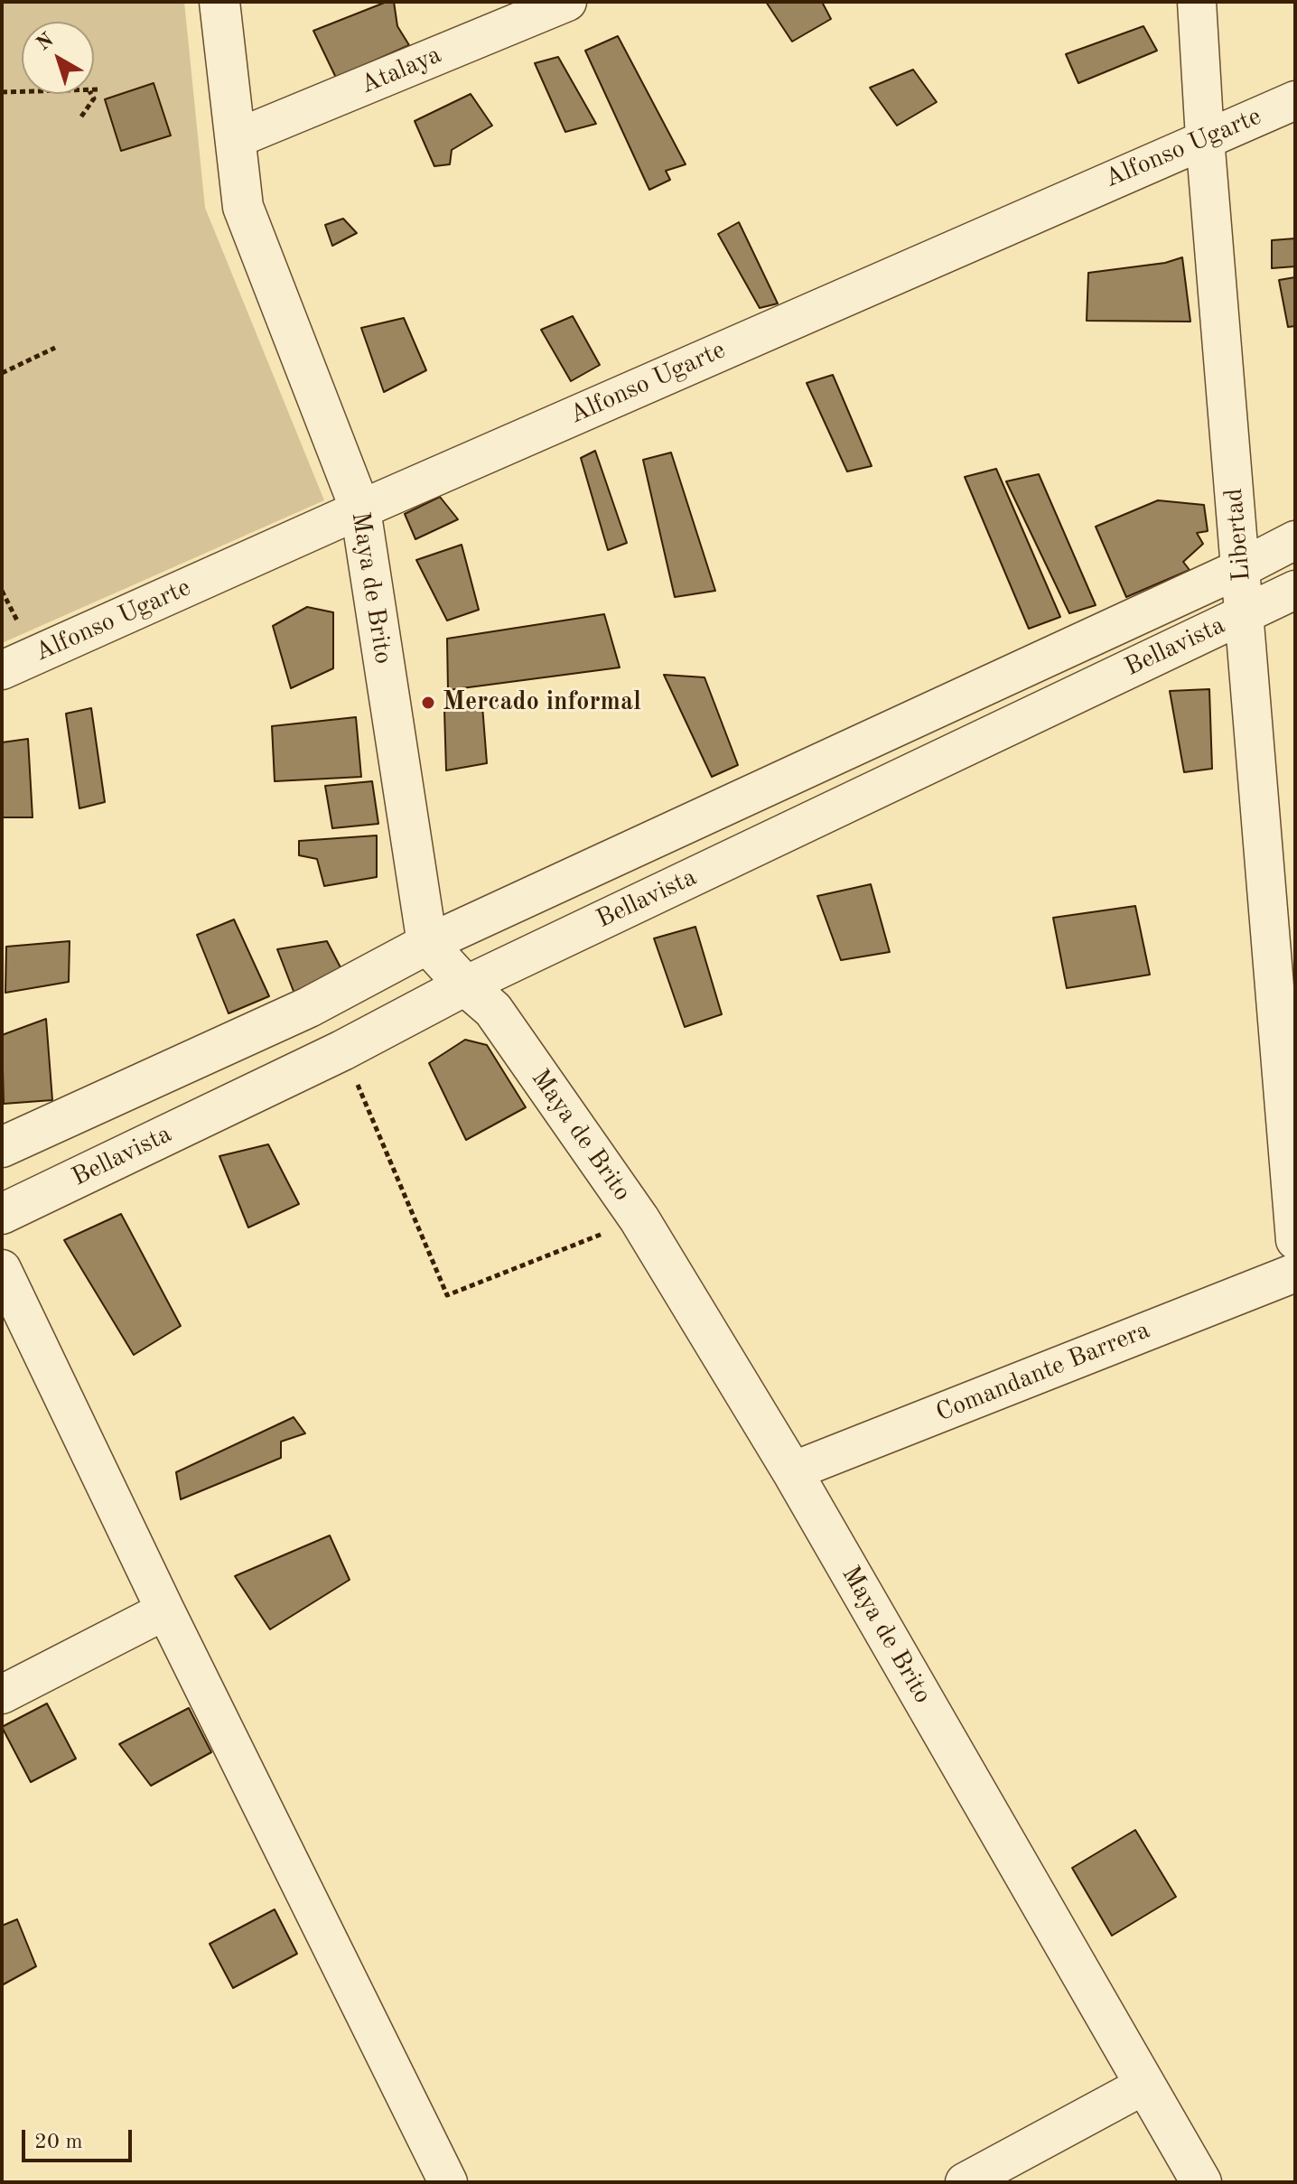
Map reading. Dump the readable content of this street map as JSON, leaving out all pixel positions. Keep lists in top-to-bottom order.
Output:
{
  "streets": {
    "street": [
      "Atalaya",
      "Alfonso Ugarte",
      "Libertad",
      "Maya de Brito",
      "Bellavista",
      "Comandante Barrera"
    ]
  },
  "crossings": [
    ["Atalaya", "Maya de Brito"],
    ["Alfonso Ugarte", "Libertad"],
    ["Alfonso Ugarte", "Maya de Brito"],
    ["Libertad", "Bellavista"],
    ["Maya de Brito", "Bellavista"],
    ["Maya de Brito", "Comandante Barrera"]
  ],
  "places": ["Mercado informal"],
  "scale_bar": "20 m",
  "north": "top left"
}
